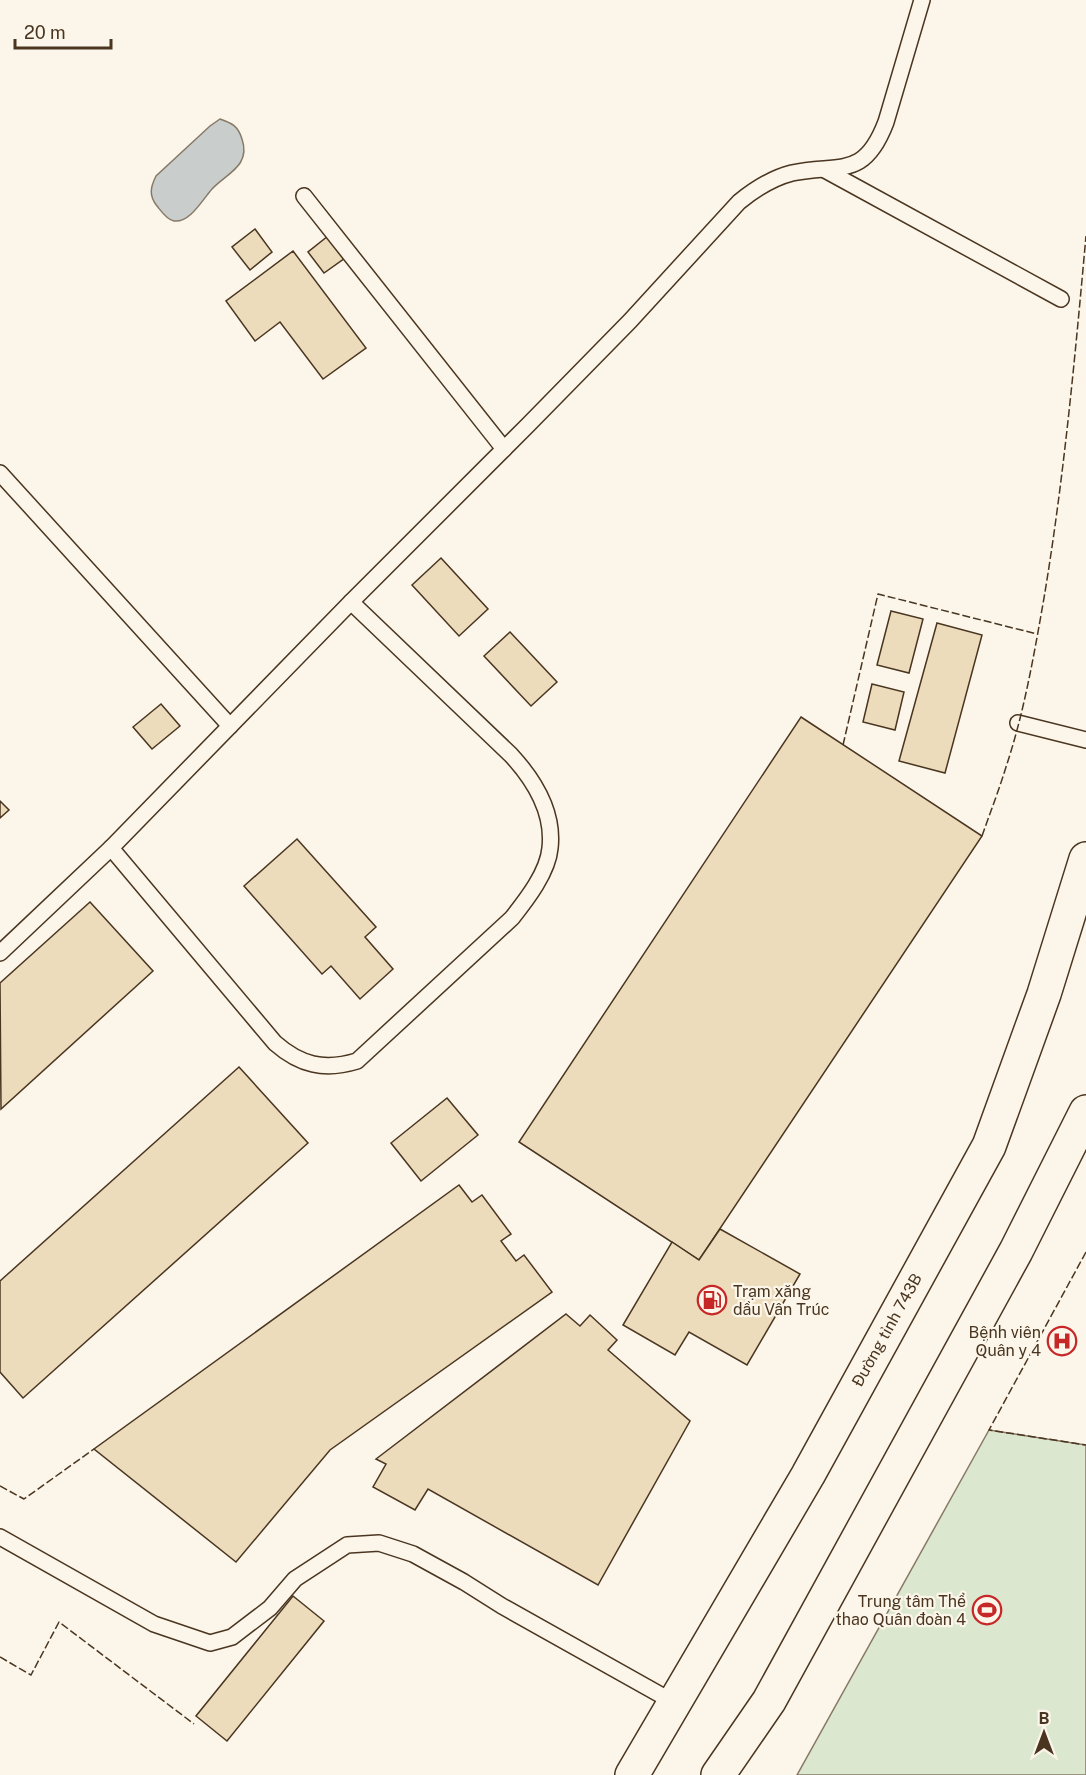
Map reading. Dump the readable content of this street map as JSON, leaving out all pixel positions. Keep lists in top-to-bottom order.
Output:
{
  "streets": {
    "main road": ["Đường tỉnh 743B"]
  },
  "places": {
    "fuel station": ["Trạm xăng dầu Vân Trúc"],
    "hospital": ["Bệnh viên Quân y 4"],
    "sports": ["Trung tâm Thể thao Quân đoàn 4"]
  },
  "scale_bar": "20 m",
  "north": "top"
}
